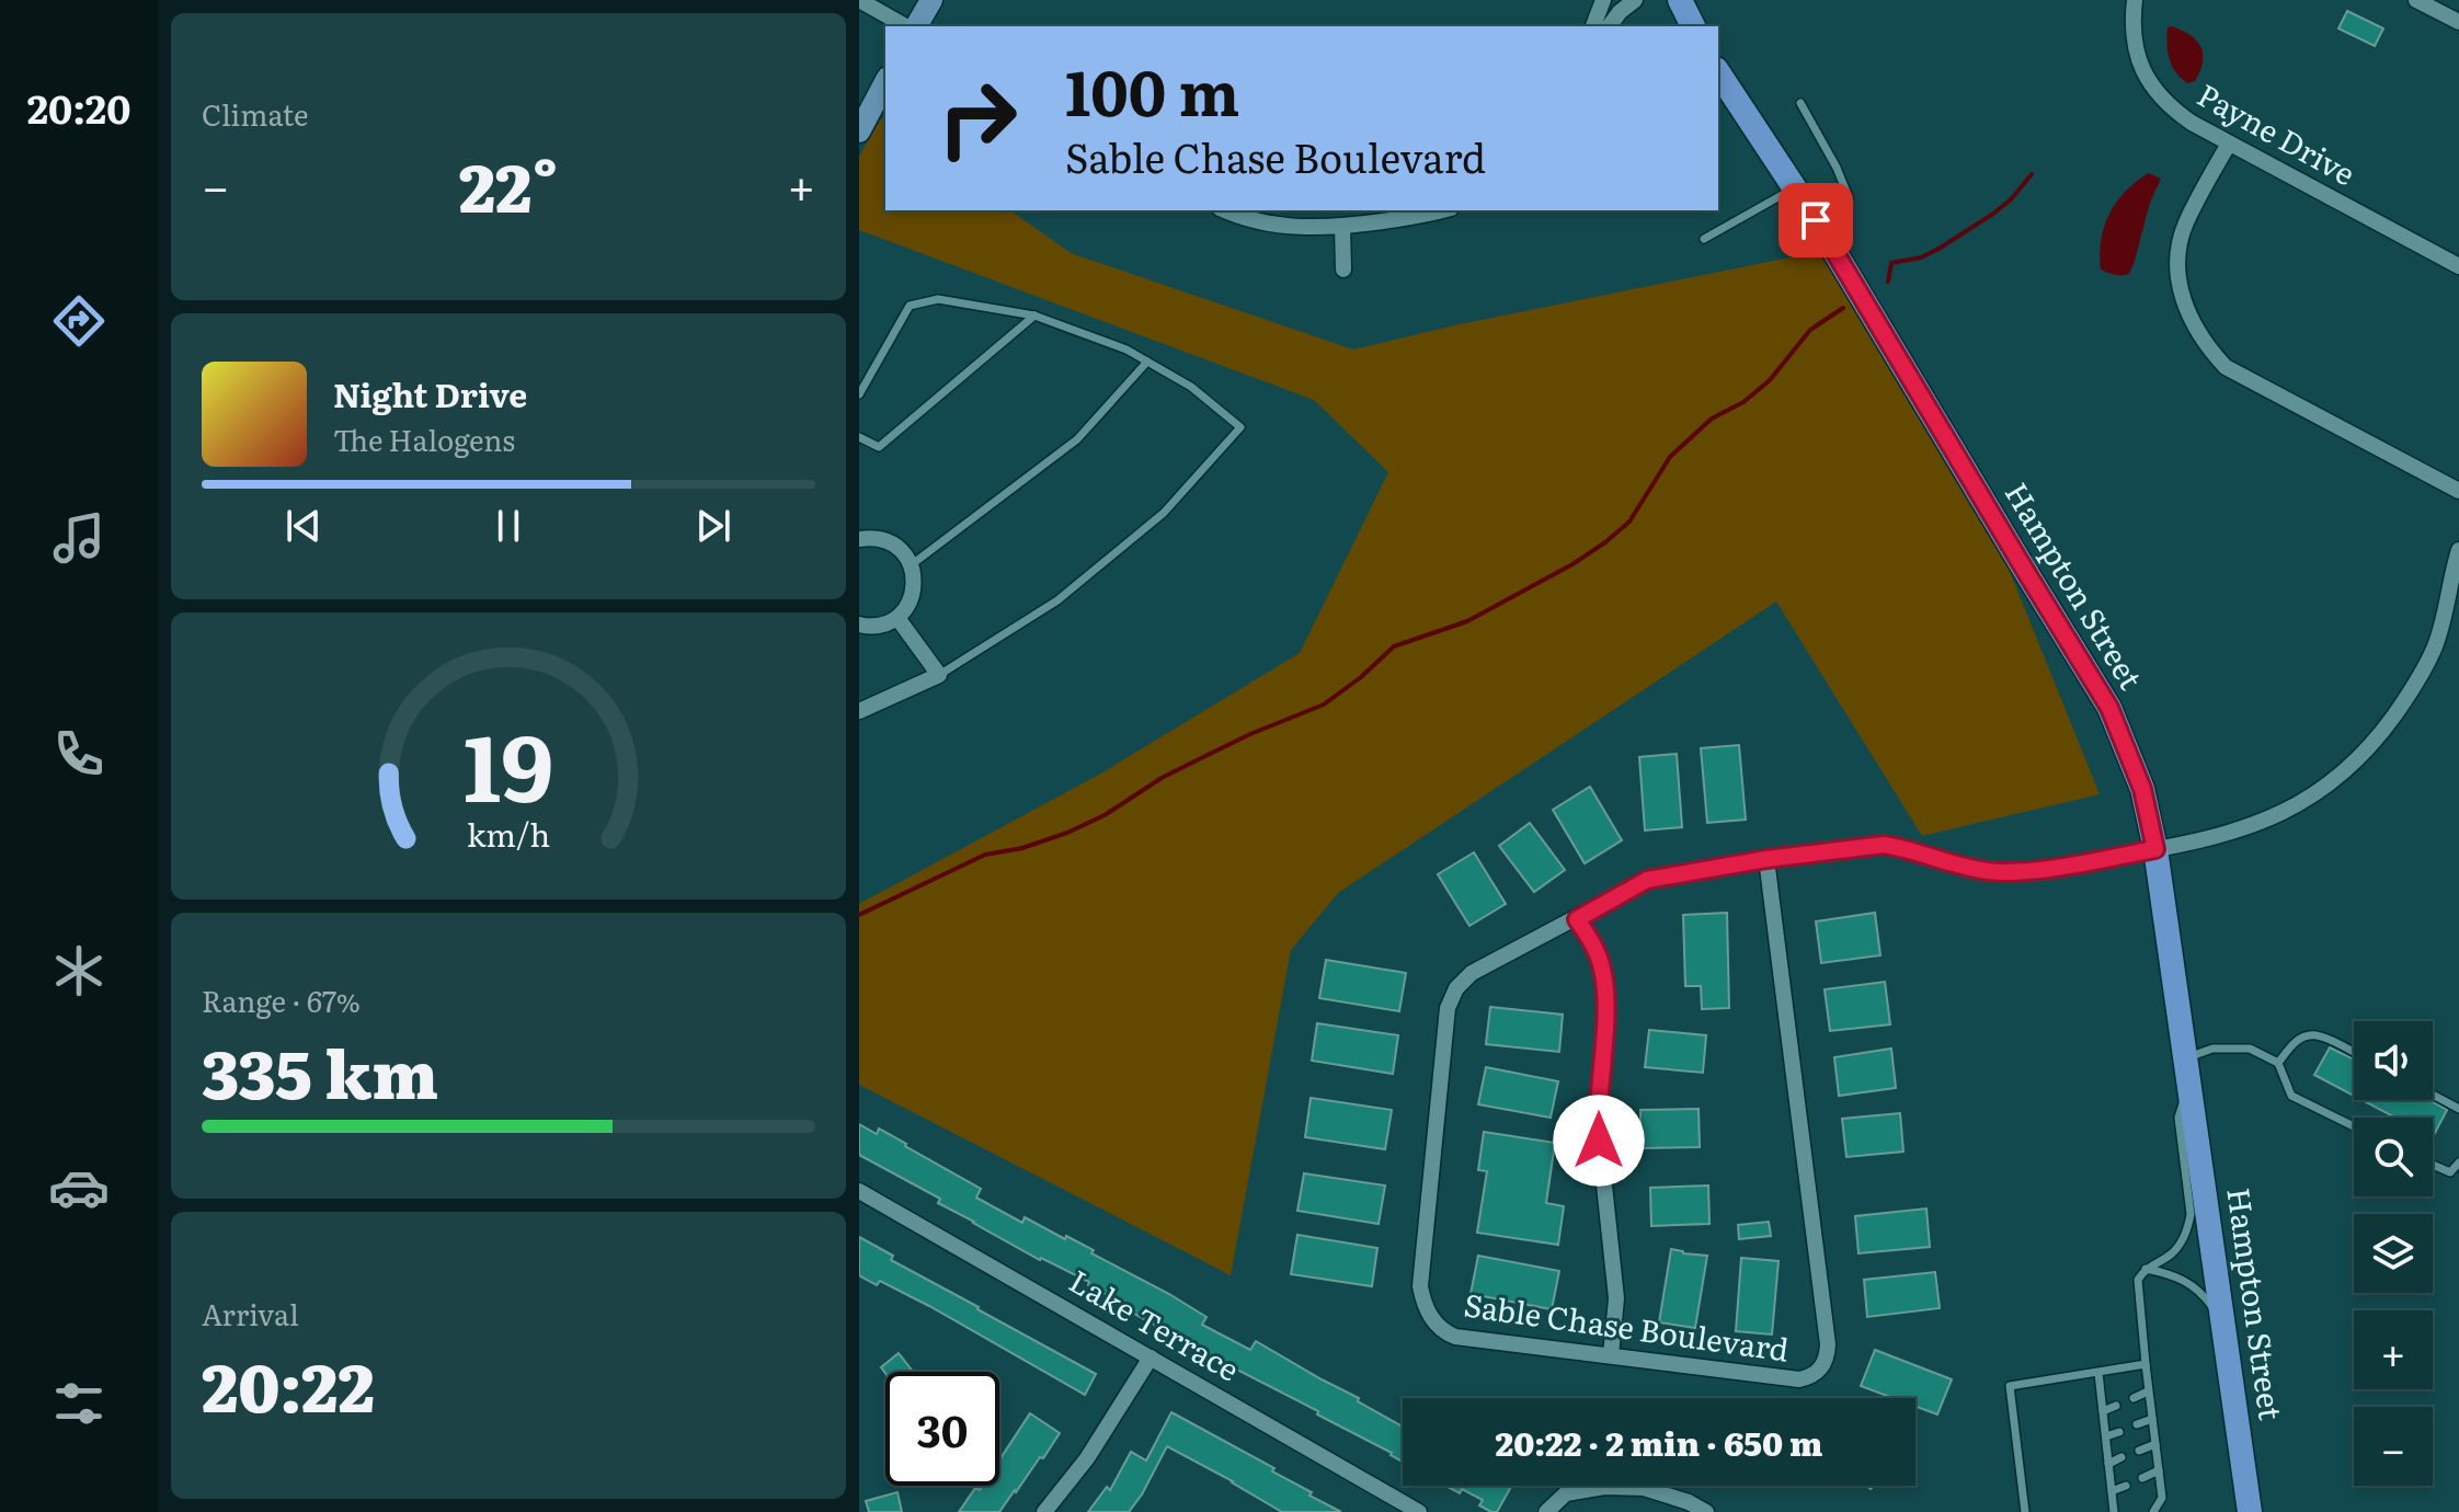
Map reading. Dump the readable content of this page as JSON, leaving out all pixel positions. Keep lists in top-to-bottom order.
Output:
{
  "streets": {
    "main road": ["Hampton Street"],
    "street": ["Payne Drive", "Lake Terrace", "Sable Chase Boulevard"]
  },
  "crossings": [
    ["Hampton Street", "Sable Chase Boulevard"]
  ],
  "page": {
    "tabs": "20:20",
    "tile": [
      "Climate",
      ["Range · 67%", "335 km"],
      ["Arrival", "20:22"]
    ],
    "turn": ["100 m", "Sable Chase Boulevard"],
    "heat": ["−", "22°", "+"],
    "song": ["Night Drive", "The Halogens"],
    "map_buttons": ["+", "−"],
    "limit": "30",
    "trip": "20:22 · 2 min · 650 m",
    "gauge": ["19", "km/h"]
  }
}
